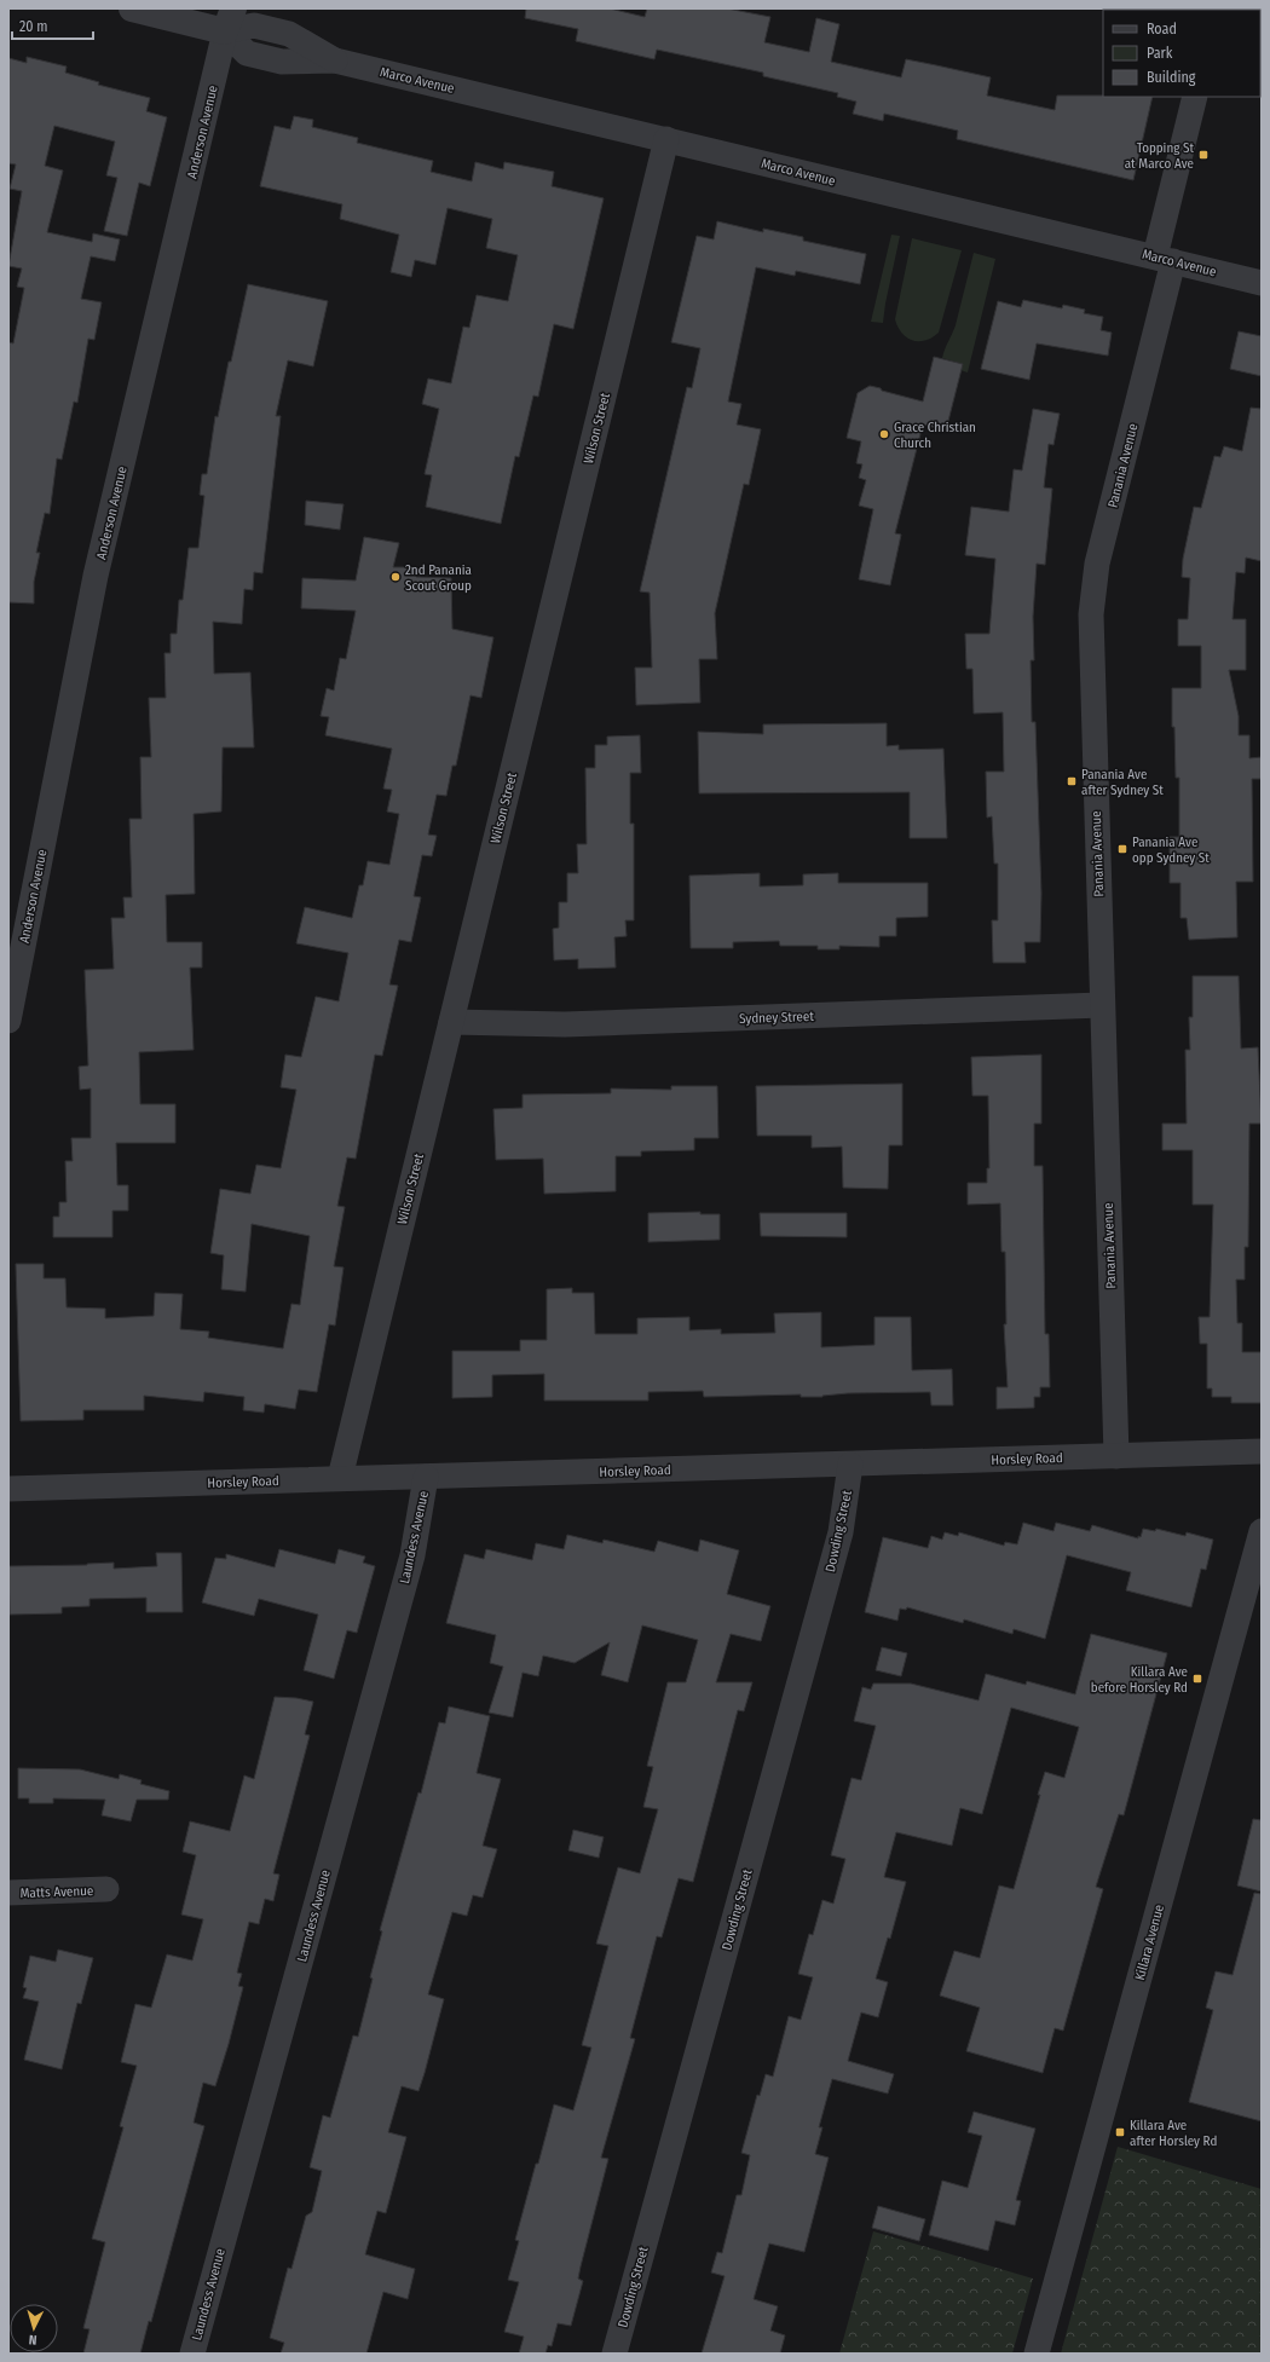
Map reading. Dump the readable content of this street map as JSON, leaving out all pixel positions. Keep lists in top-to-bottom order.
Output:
{
  "streets": {
    "street": [
      "Marco Avenue",
      "Anderson Avenue",
      "Wilson Street",
      "Panania Avenue",
      "Sydney Street",
      "Horsley Road",
      "Dowding Street",
      "Laundess Avenue",
      "Matts Avenue",
      "Killara Avenue"
    ]
  },
  "crossings": [
    ["Marco Avenue", "Anderson Avenue"],
    ["Marco Avenue", "Wilson Street"],
    ["Marco Avenue", "Panania Avenue"],
    ["Wilson Street", "Sydney Street"],
    ["Wilson Street", "Horsley Road"],
    ["Panania Avenue", "Sydney Street"],
    ["Panania Avenue", "Horsley Road"],
    ["Horsley Road", "Dowding Street"],
    ["Horsley Road", "Laundess Avenue"]
  ],
  "places": {
    "transit": [
      "Topping St at Marco Ave",
      "Panania Ave after Sydney St",
      "Panania Ave opp Sydney St",
      "Killara Ave before Horsley Rd",
      "Killara Ave after Horsley Rd"
    ],
    "other": ["Grace Christian Church", "2nd Panania Scout Group"]
  },
  "legend": ["Road", "Park", "Building"],
  "scale_bar": "20 m",
  "north": "bottom"
}
